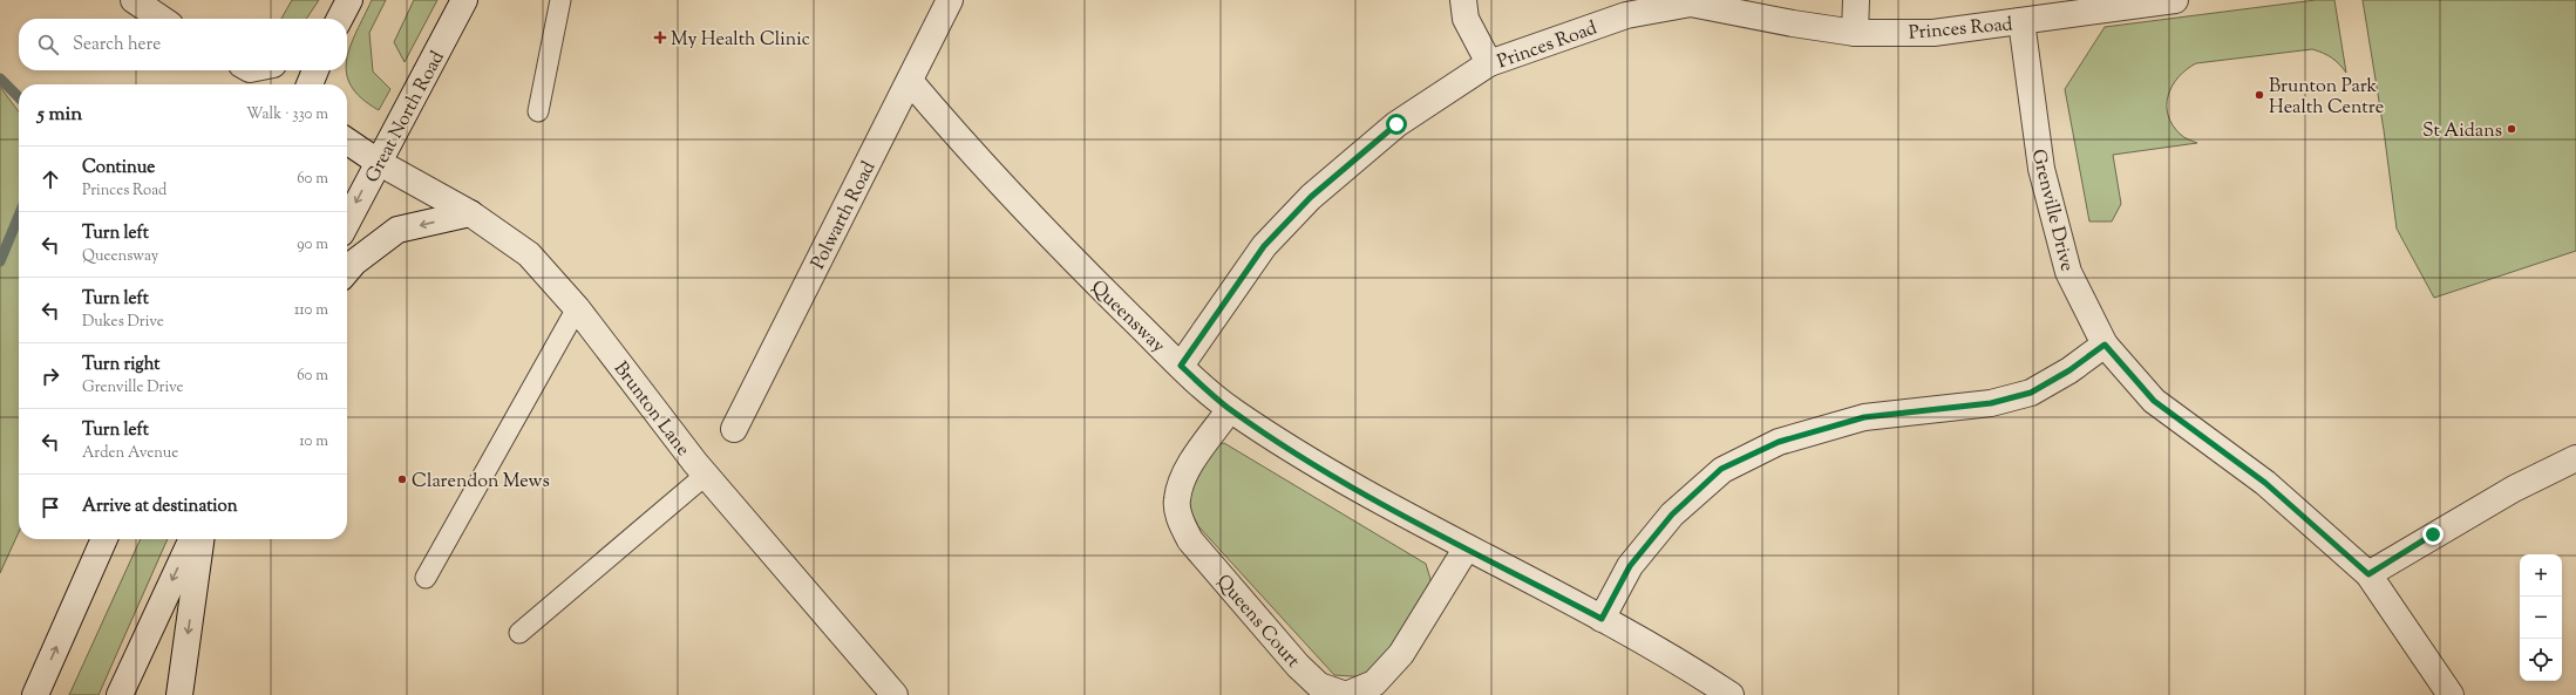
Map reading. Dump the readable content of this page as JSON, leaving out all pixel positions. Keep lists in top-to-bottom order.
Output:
{
  "streets": {
    "street": [
      "Princes Road",
      "Great North Road",
      "Grenville Drive",
      "Polwarth Road",
      "Queensway",
      "Brunton Lane",
      "Queens Court"
    ]
  },
  "crossings": [
    ["Princes Road", "Grenville Drive"],
    ["Princes Road", "Queensway"],
    ["Great North Road", "Brunton Lane"],
    ["Polwarth Road", "Queensway"],
    ["Queensway", "Queens Court"]
  ],
  "places": {
    "health": ["My Health Clinic"],
    "other": ["Brunton Park Health Centre", "St Aidans", "Clarendon Mews"]
  },
  "page": {
    "search": "Search here",
    "heading": ["5 min", "Walk · 330 m"],
    "list": [
      ["Continue", "Princes Road", "60 m"],
      ["Turn left", "Queensway", "90 m"],
      ["Turn left", "Dukes Drive", "110 m"],
      ["Turn right", "Grenville Drive", "60 m"],
      ["Turn left", "Arden Avenue", "10 m"],
      "Arrive at destination"
    ],
    "map_buttons": ["+", "−"]
  }
}
